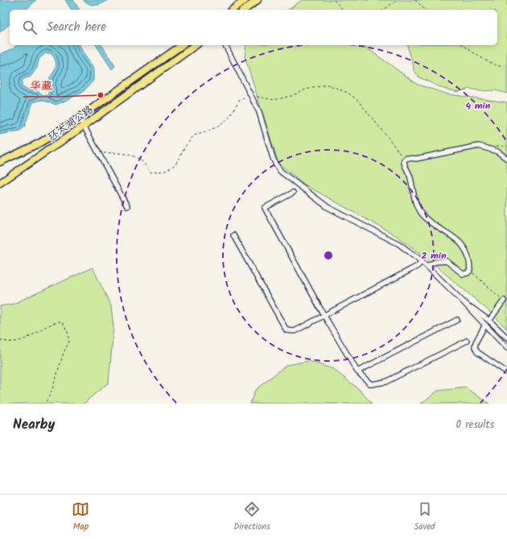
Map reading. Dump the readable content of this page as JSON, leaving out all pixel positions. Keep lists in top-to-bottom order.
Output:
{
  "streets": {
    "highway": ["环太湖公路"]
  },
  "places": ["华藏"],
  "page": {
    "search": "Search here",
    "heading": ["Nearby", "0 results"],
    "nav": ["Map", "Directions", "Saved"]
  },
  "rings": ["4 min", "2 min"]
}
